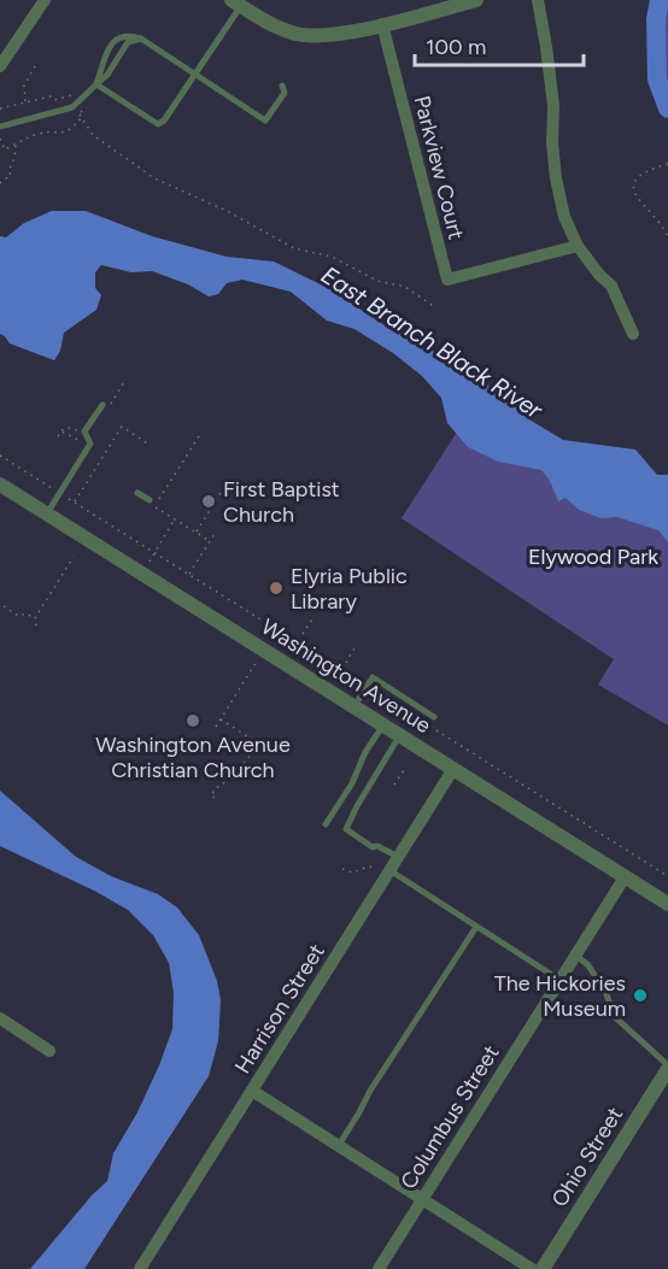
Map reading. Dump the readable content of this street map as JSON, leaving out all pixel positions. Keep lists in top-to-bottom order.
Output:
{
  "streets": {
    "street": [
      "Parkview Court",
      "Washington Avenue",
      "Harrison Street",
      "Columbus Street",
      "Ohio Street"
    ]
  },
  "crossings": [
    ["Washington Avenue", "Harrison Street"],
    ["Washington Avenue", "Columbus Street"]
  ],
  "water": ["East Branch Black River"],
  "parks": ["Elywood Park"],
  "places": [
    "First Baptist Church",
    "Elyria Public Library",
    "Washington Avenue Christian Church",
    "The Hickories Museum"
  ],
  "scale_bar": "100 m"
}
